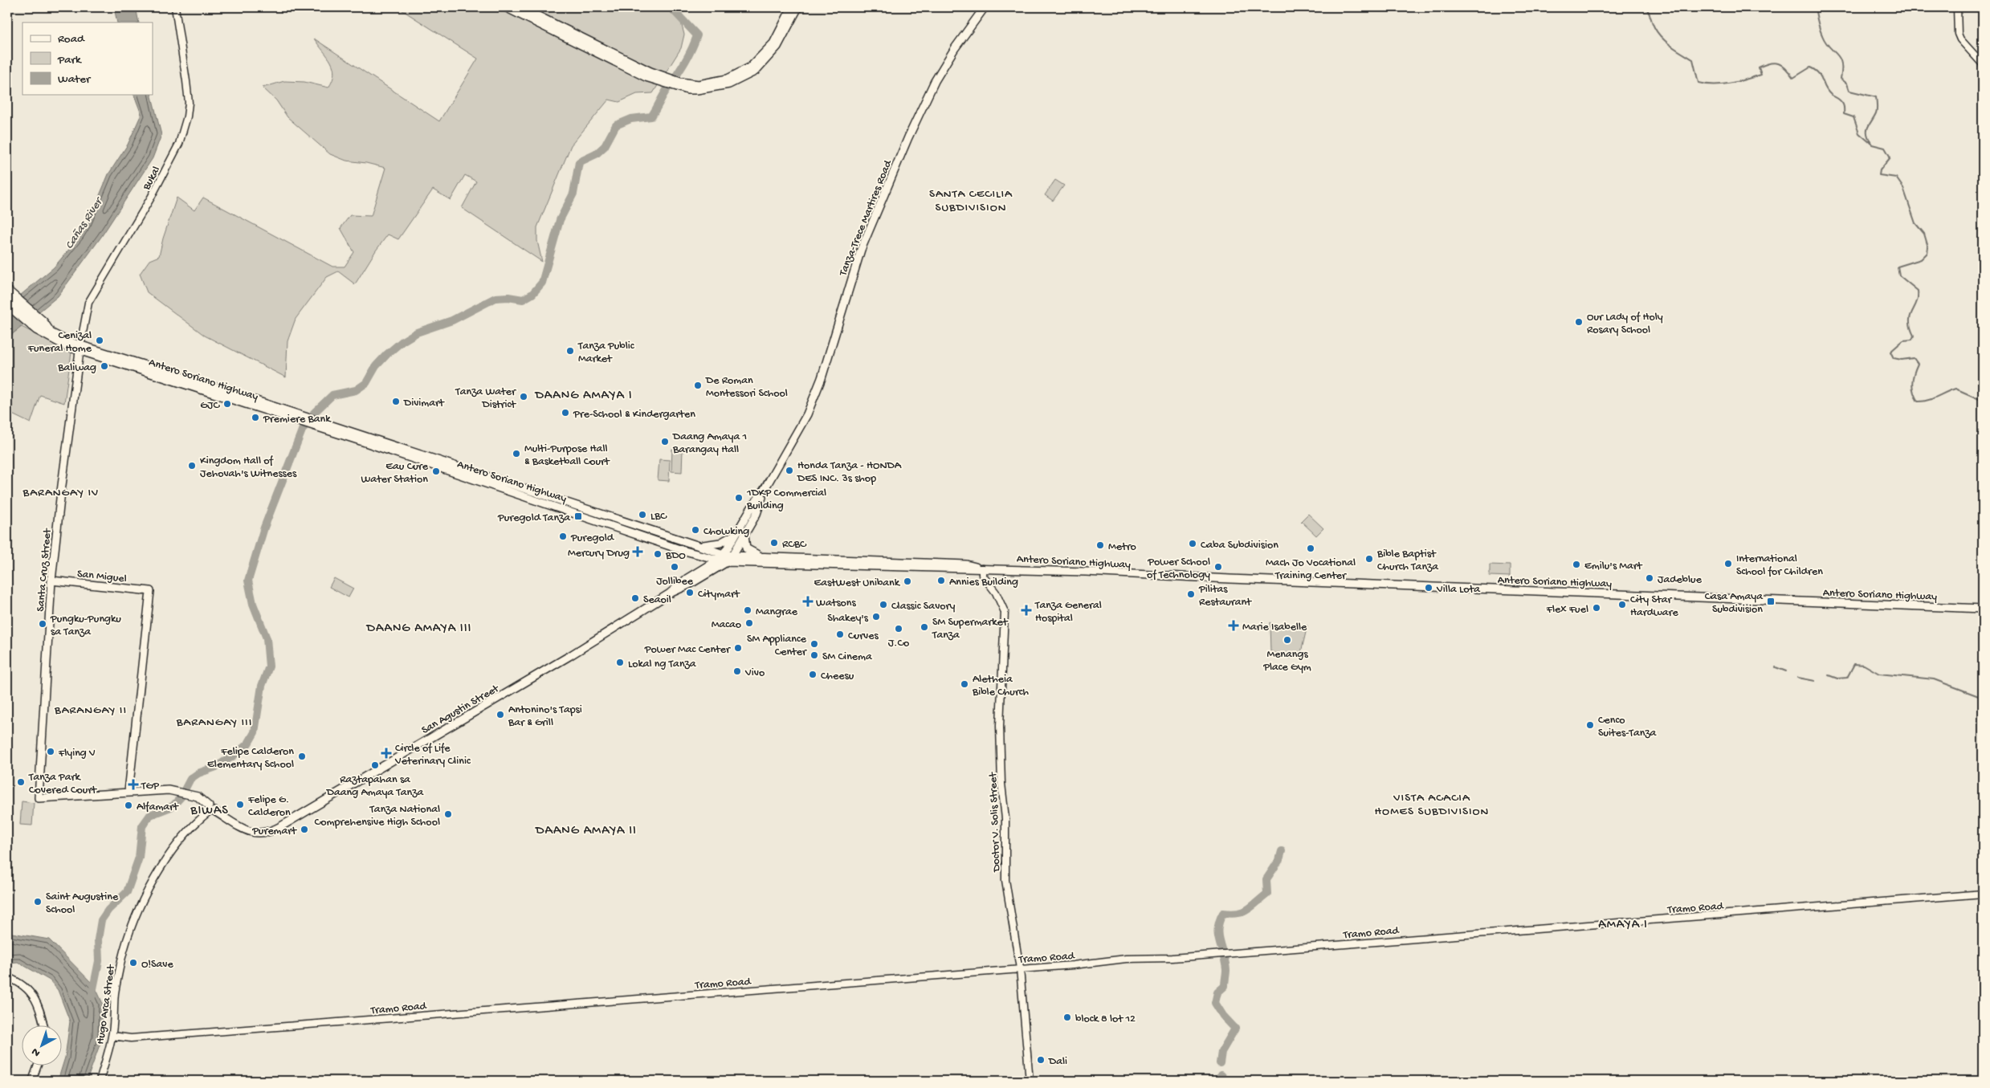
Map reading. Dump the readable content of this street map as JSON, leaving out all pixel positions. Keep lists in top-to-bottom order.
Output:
{
  "streets": {
    "main road": [
      "Tanza-Trece Martires Road",
      "Antero Soriano Highway",
      "Santa Cruz Street",
      "San Miguel",
      "San Agustin Street"
    ],
    "street": [
      "Bukal",
      "Doctor V. Solis Street",
      "Tramo Road",
      "Hugo Arca Street"
    ]
  },
  "crossings": [
    ["Bukal", "Antero Soriano Highway"],
    ["Bukal", "Santa Cruz Street"],
    ["Tanza-Trece Martires Road", "Antero Soriano Highway"],
    ["Tanza-Trece Martires Road", "San Agustin Street"],
    ["Antero Soriano Highway", "Santa Cruz Street"],
    ["Antero Soriano Highway", "San Agustin Street"],
    ["Antero Soriano Highway", "Doctor V. Solis Street"],
    ["Santa Cruz Street", "San Miguel"],
    ["Santa Cruz Street", "San Agustin Street"],
    ["San Miguel", "San Agustin Street"],
    ["San Agustin Street", "Hugo Arca Street"],
    ["Doctor V. Solis Street", "Tramo Road"],
    ["Tramo Road", "Hugo Arca Street"]
  ],
  "districts": [
    "SANTA CECILIA SUBDIVISION",
    "DAANG AMAYA I",
    "BARANGAY IV",
    "DAANG AMAYA III",
    "BARANGAY II",
    "BARANGAY III",
    "VISTA ACACIA HOMES SUBDIVISION",
    "BIWAS",
    "DAANG AMAYA II",
    "AMAYA I"
  ],
  "water": ["Cañas River"],
  "places": {
    "other": [
      "Our Lady of Holy Rosary School",
      "Cenizal Funeral Home",
      "Tanza Public Market",
      "Baliwag",
      "De Roman Montessori School",
      "Tanza Water District",
      "Divimart",
      "GJC",
      "Pre-School & Kindergarten",
      "Premiere Bank",
      "Daang Amaya 1 Barangay Hall",
      "Multi-Purpose Hall & Basketball Court",
      "Kingdom Hall of Jehovah's Witnesses",
      "Honda Tanza - HONDA DES INC. 3s shop",
      "Eau Cure Water Station",
      "1DKP Commercial Building",
      "LBC",
      "Chowking",
      "Puregold",
      "RCBC",
      "Caba Subdivision",
      "Metro",
      "Mach Jo Vocational Training Center",
      "BDO",
      "Bible Baptist Church Tanza",
      "International School for Children",
      "Emilu's Mart",
      "Jollibee",
      "Power School of Technology",
      "Jadeblue",
      "Annies Building",
      "EastWest Unibank",
      "Villa Lota",
      "Citymart",
      "Pilitas Restaurant",
      "Seaoil",
      "Classic Savory",
      "City Star Hardware",
      "Flex Fuel",
      "Mangrae",
      "Shakey's",
      "Macao",
      "Pungku-Pungku sa Tanza",
      "SM Supermarket Tanza",
      "J.Co",
      "Curves",
      "Menangs Place Gym",
      "SM Appliance Center",
      "Power Mac Center",
      "SM Cinema",
      "Lokal ng Tanza",
      "Vivo",
      "Cheesu",
      "Aletheia Bible Church",
      "Antonino's Tapsi Bar & Grill",
      "Cenco Suites-Tanza",
      "Flying V",
      "Felipe Calderon Elementary School",
      "Raztapahan sa Daang Amaya Tanza",
      "Tanza Park Covered Court",
      "Felipe G. Calderon",
      "Alfamart",
      "Tanza National Comprehensive High School",
      "Puremart",
      "Saint Augustine School",
      "O!Save",
      "block 8 lot 12",
      "Dali"
    ],
    "transit": ["Puregold Tanza", "Casa Amaya Subdivision"],
    "health": [
      "Mercury Drug",
      "Watsons",
      "Tanza General Hospital",
      "Marie Isabelle",
      "Circle of Life Veterinary Clinic",
      "TGP"
    ]
  },
  "legend": ["Road", "Park", "Water"],
  "north": "bottom left"
}
